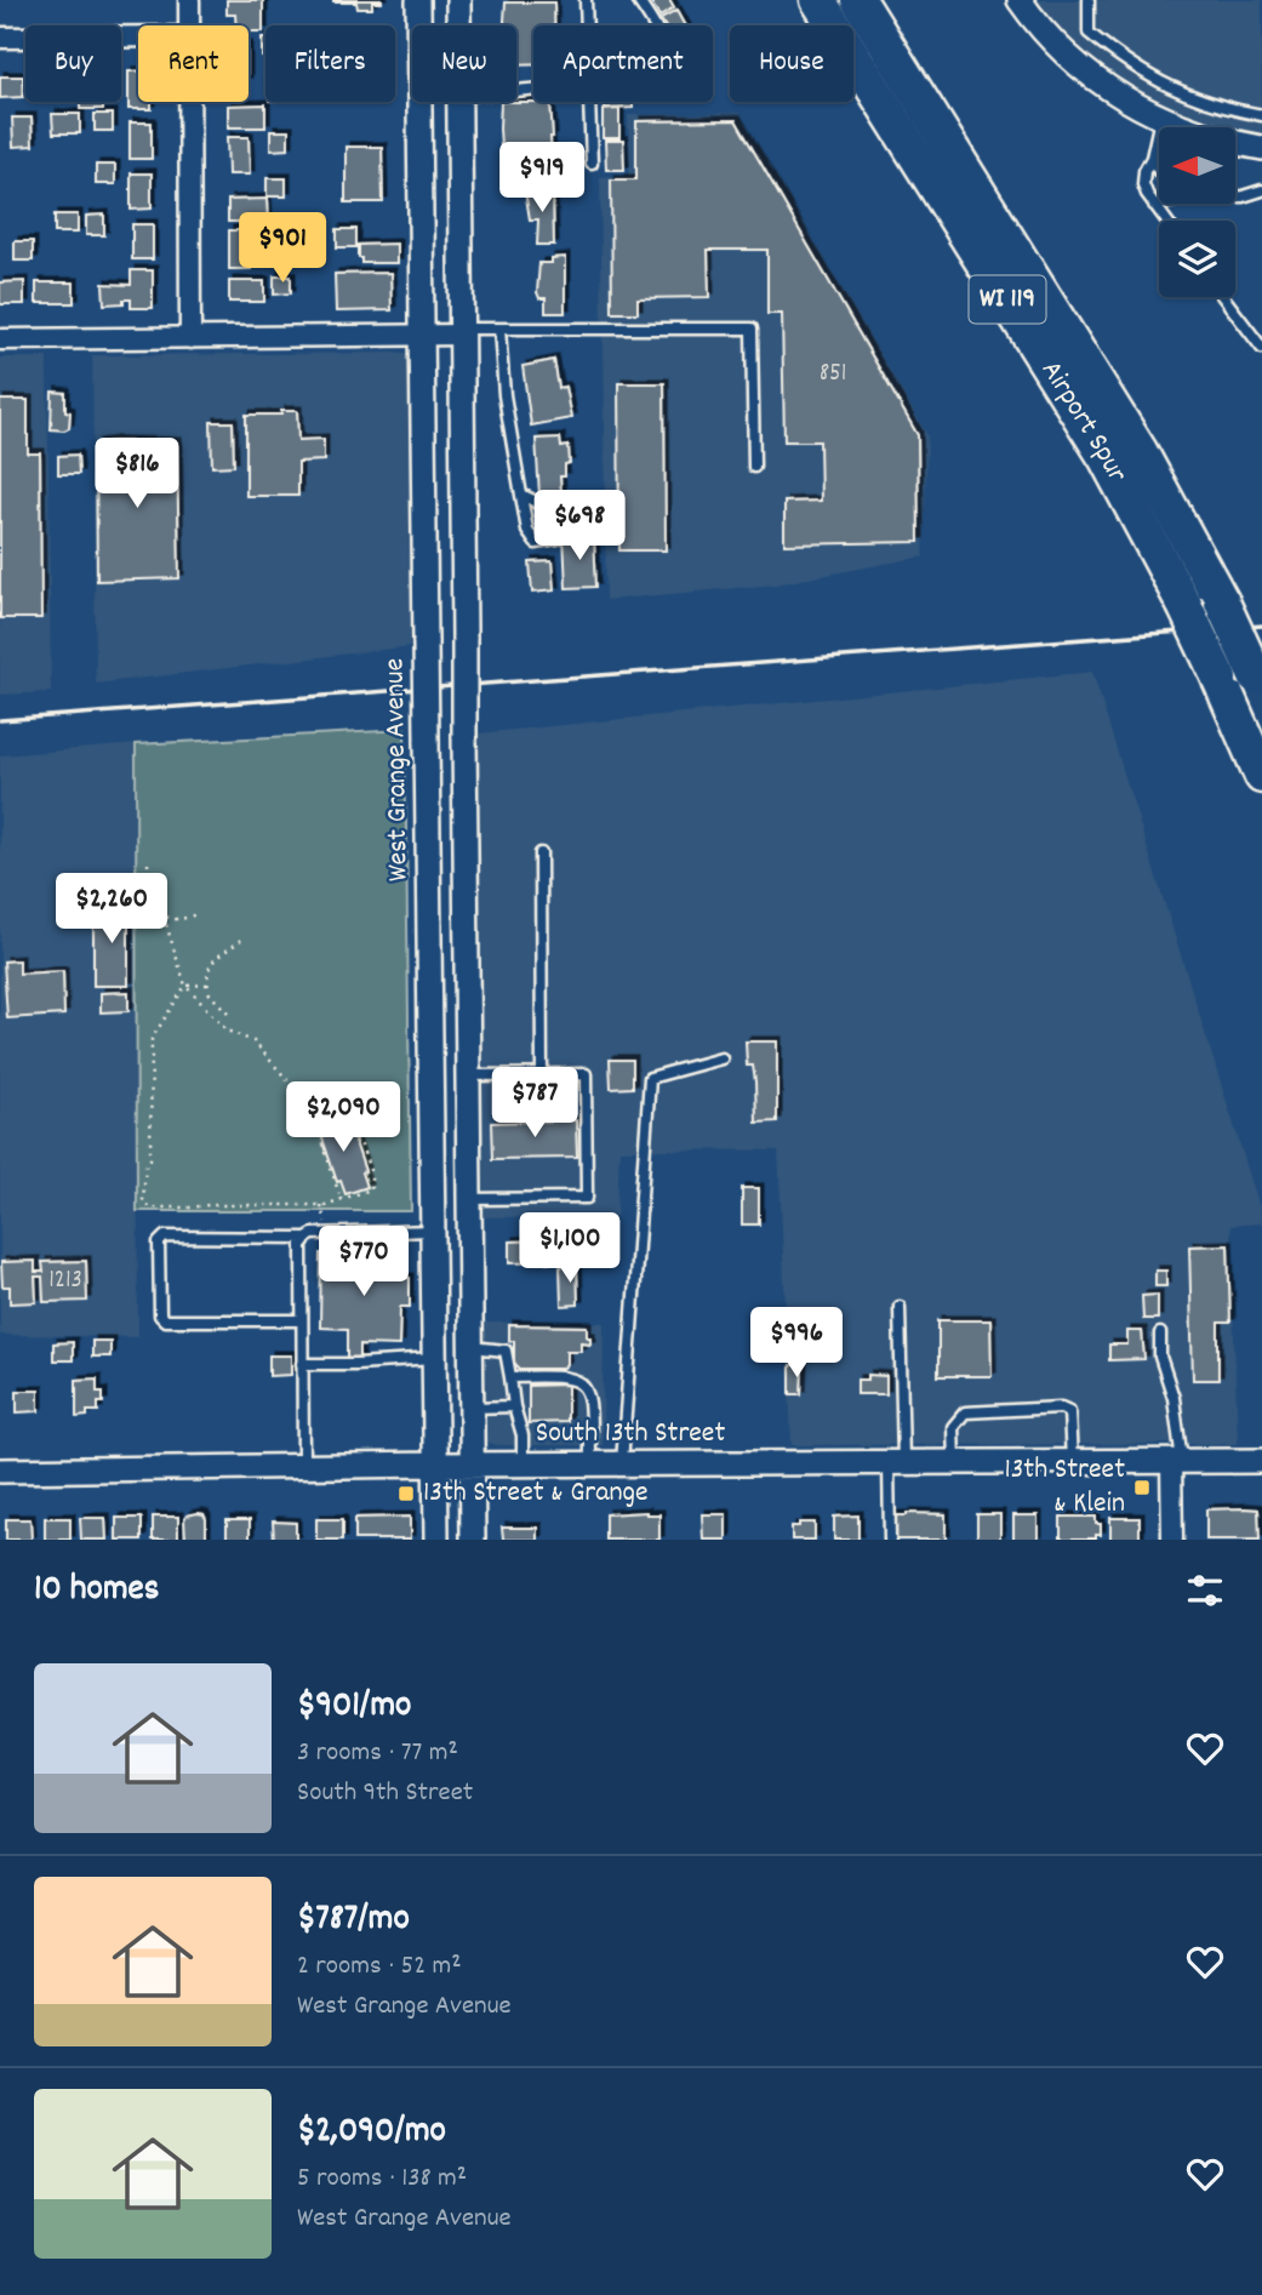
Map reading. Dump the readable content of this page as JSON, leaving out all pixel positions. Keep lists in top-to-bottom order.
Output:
{
  "streets": {
    "highway": ["WI 119", "Airport Spur"],
    "street": ["West Grange Avenue", "South 13th Street"]
  },
  "crossings": [
    ["West Grange Avenue", "South 13th Street"]
  ],
  "places": {
    "transit": ["13th Street & Klein", "13th Street & Grange"]
  },
  "house_numbers": ["851", "1213"],
  "north": "left",
  "page": {
    "chip": [
      "Buy",
      "Rent",
      "Filters",
      "New",
      "Apartment",
      "House"
    ],
    "price": [
      "$919",
      "$901",
      "$816",
      "$698",
      "$2,260",
      "$787",
      "$2,090",
      "$1,100",
      "$770",
      "$996"
    ],
    "heading": "10 homes",
    "list": [
      {
        "name": "$901/mo",
        "note": "3 rooms · 77 m² · South 9th Street"
      },
      {
        "name": "$787/mo",
        "note": "2 rooms · 52 m² · West Grange Avenue"
      },
      {
        "name": "$2,090/mo",
        "note": "5 rooms · 138 m² · West Grange Avenue"
      }
    ]
  }
}
